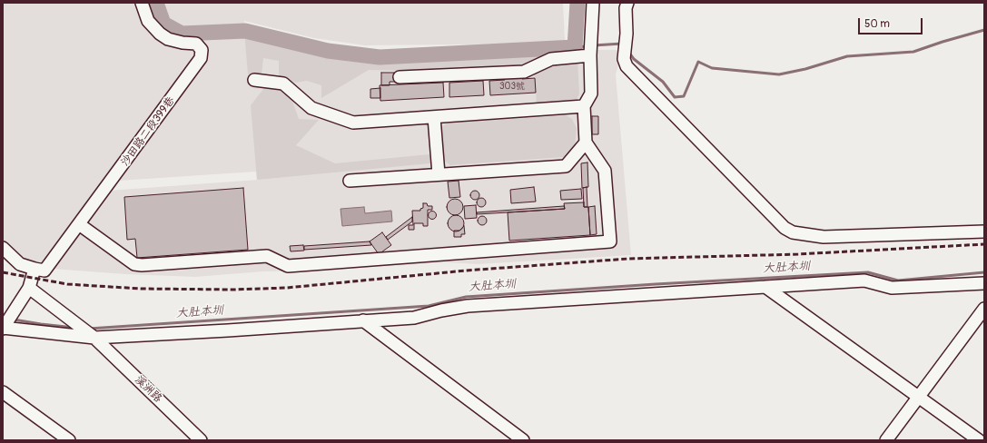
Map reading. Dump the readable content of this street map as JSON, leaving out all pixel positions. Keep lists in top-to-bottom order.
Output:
{
  "streets": {
    "street": ["沙田路二段399巷", "溪洲路"]
  },
  "water": ["大肚本圳"],
  "house_numbers": ["303號"],
  "scale_bar": "50 m"
}
